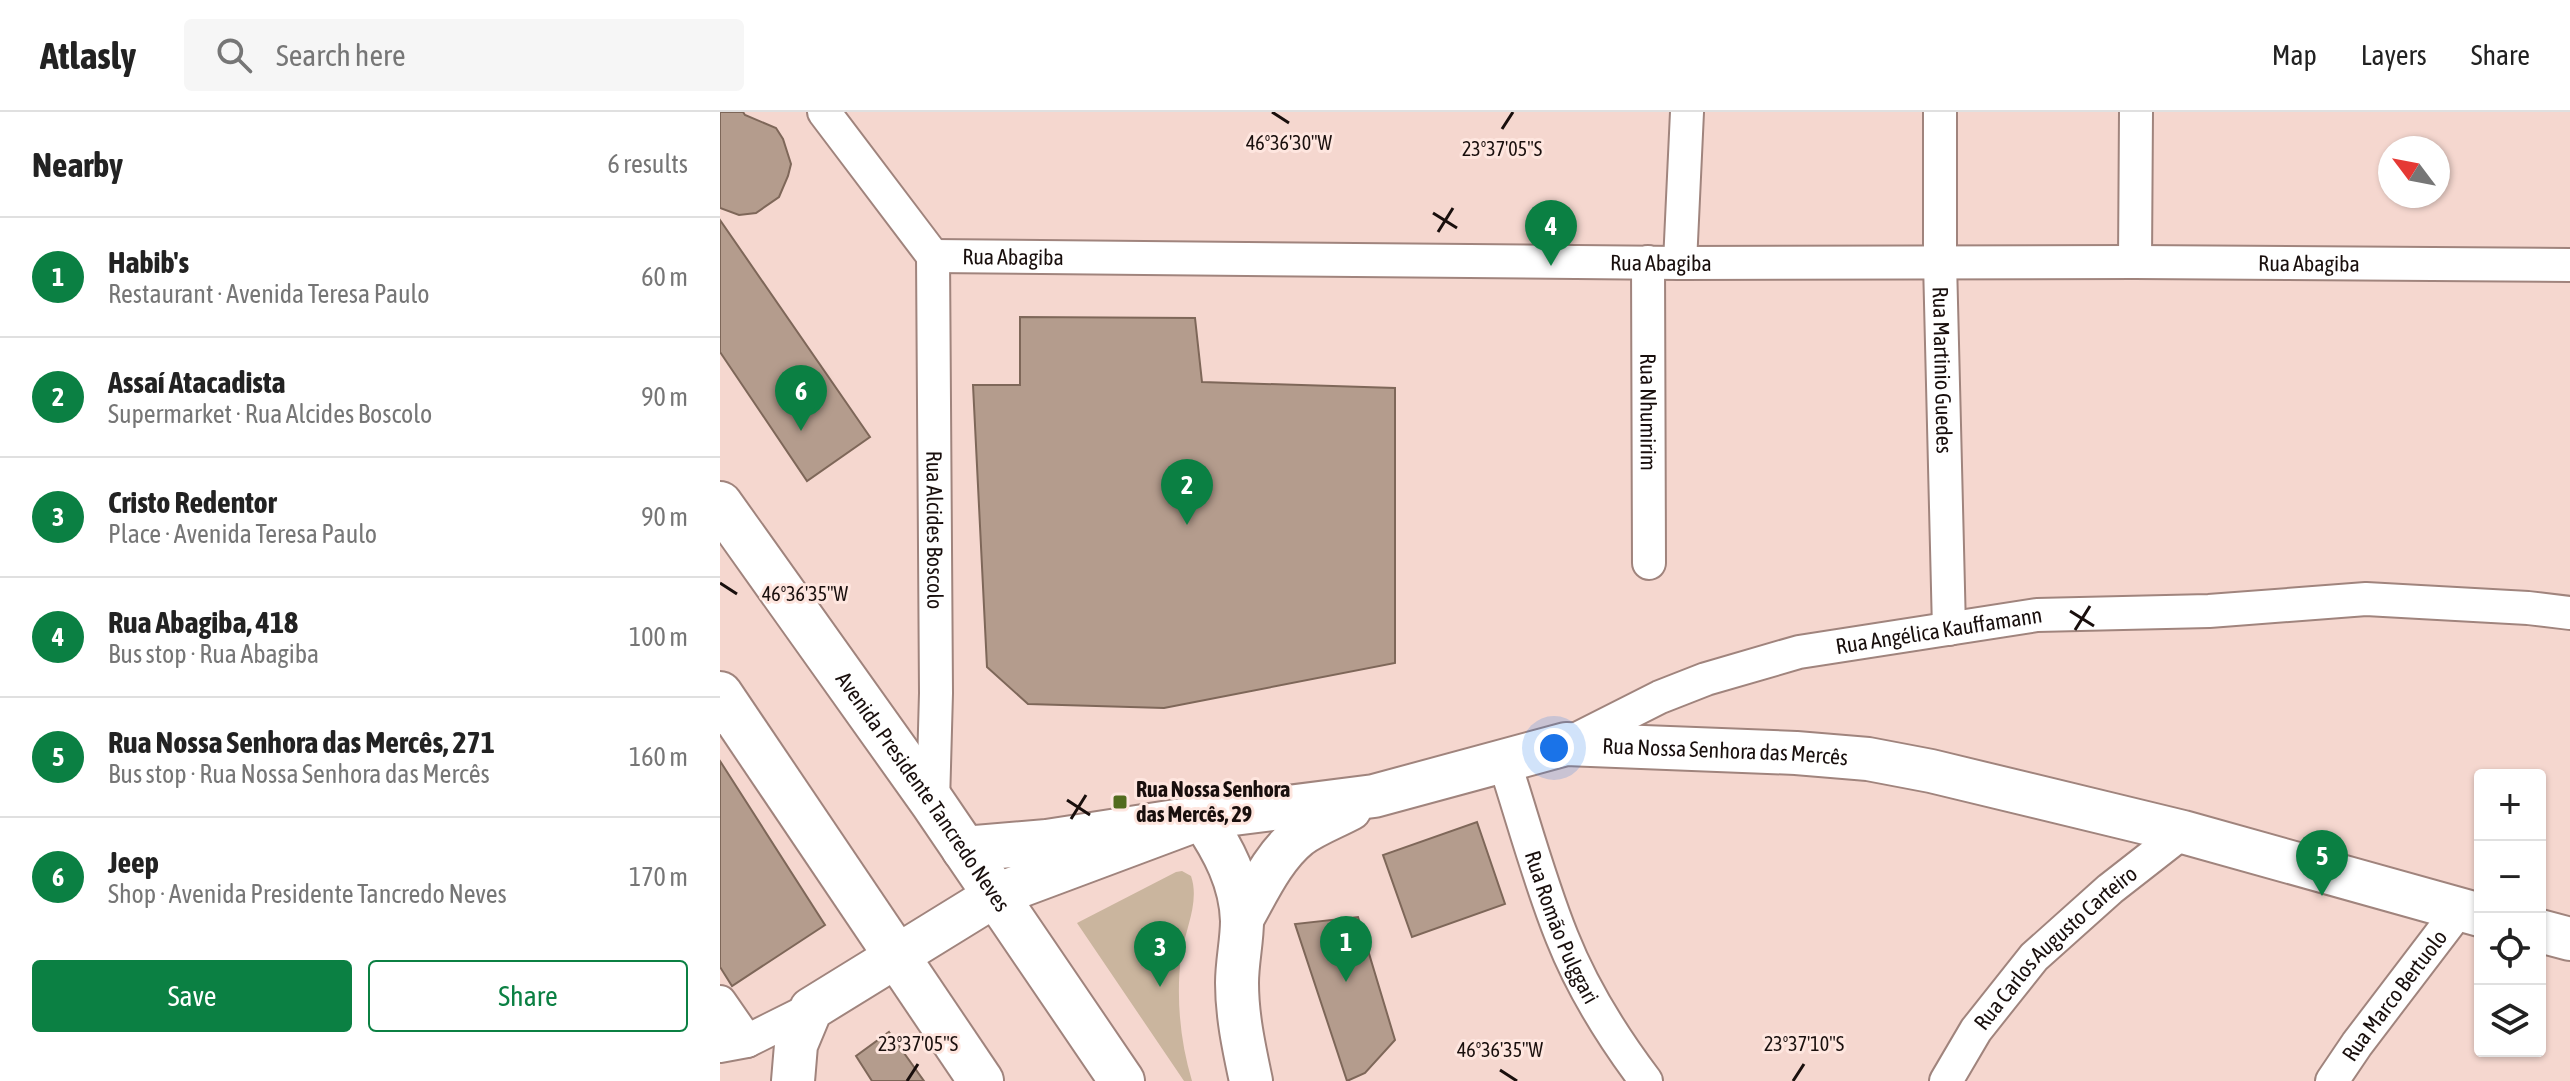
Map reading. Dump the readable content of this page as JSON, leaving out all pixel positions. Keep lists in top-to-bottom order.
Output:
{
  "streets": {
    "highway": ["Avenida Presidente Tancredo Neves"],
    "main road": ["Rua Nossa Senhora das Mercês"],
    "street": [
      "Rua Abagiba",
      "Rua Martinio Guedes",
      "Rua Nhumirim",
      "Rua Alcides Boscolo",
      "Rua Angélica Kauffamann",
      "Rua Romão Pulggari",
      "Rua Carlos Augusto Carteiro",
      "Rua Marco Bertuolo"
    ]
  },
  "crossings": [
    ["Rua Abagiba", "Rua Martinio Guedes"],
    ["Rua Abagiba", "Rua Nhumirim"],
    ["Rua Abagiba", "Rua Alcides Boscolo"],
    ["Rua Martinio Guedes", "Rua Angélica Kauffamann"],
    ["Rua Alcides Boscolo", "Avenida Presidente Tancredo Neves"],
    ["Rua Angélica Kauffamann", "Rua Nossa Senhora das Mercês"],
    ["Rua Nossa Senhora das Mercês", "Avenida Presidente Tancredo Neves"],
    ["Rua Nossa Senhora das Mercês", "Rua Romão Pulggari"],
    ["Rua Nossa Senhora das Mercês", "Rua Carlos Augusto Carteiro"],
    ["Rua Nossa Senhora das Mercês", "Rua Marco Bertuolo"]
  ],
  "places": {
    "transit": ["Rua Nossa Senhora das Mercês, 29"]
  },
  "north": "top left",
  "page": {
    "header": "Atlasly",
    "search": "Search here",
    "nav": ["Map", "Layers", "Share"],
    "heading": ["Nearby", "6 results"],
    "pins": [
      "4",
      "6",
      "2",
      "5",
      "1",
      "3"
    ],
    "list": [
      {
        "mark": "1",
        "name": "Habib's",
        "note": "Restaurant · Avenida Teresa Paulo",
        "value": "60 m"
      },
      {
        "mark": "2",
        "name": "Assaí Atacadista",
        "note": "Supermarket · Rua Alcides Boscolo",
        "value": "90 m"
      },
      {
        "mark": "3",
        "name": "Cristo Redentor",
        "note": "Place · Avenida Teresa Paulo",
        "value": "90 m"
      },
      {
        "mark": "4",
        "name": "Rua Abagiba, 418",
        "note": "Bus stop · Rua Abagiba",
        "value": "100 m"
      },
      {
        "mark": "5",
        "name": "Rua Nossa Senhora das Mercês, 271",
        "note": "Bus stop · Rua Nossa Senhora das Mercês",
        "value": "160 m"
      },
      {
        "mark": "6",
        "name": "Jeep",
        "note": "Shop · Avenida Presidente Tancredo Neves",
        "value": "170 m"
      }
    ],
    "map_buttons": ["+", "−"],
    "buttons": ["Save", "Share"]
  },
  "coordinates": [
    "46°36'30\"W",
    "23°37'05\"S",
    "46°36'35\"W",
    "23°37'10\"S"
  ]
}
